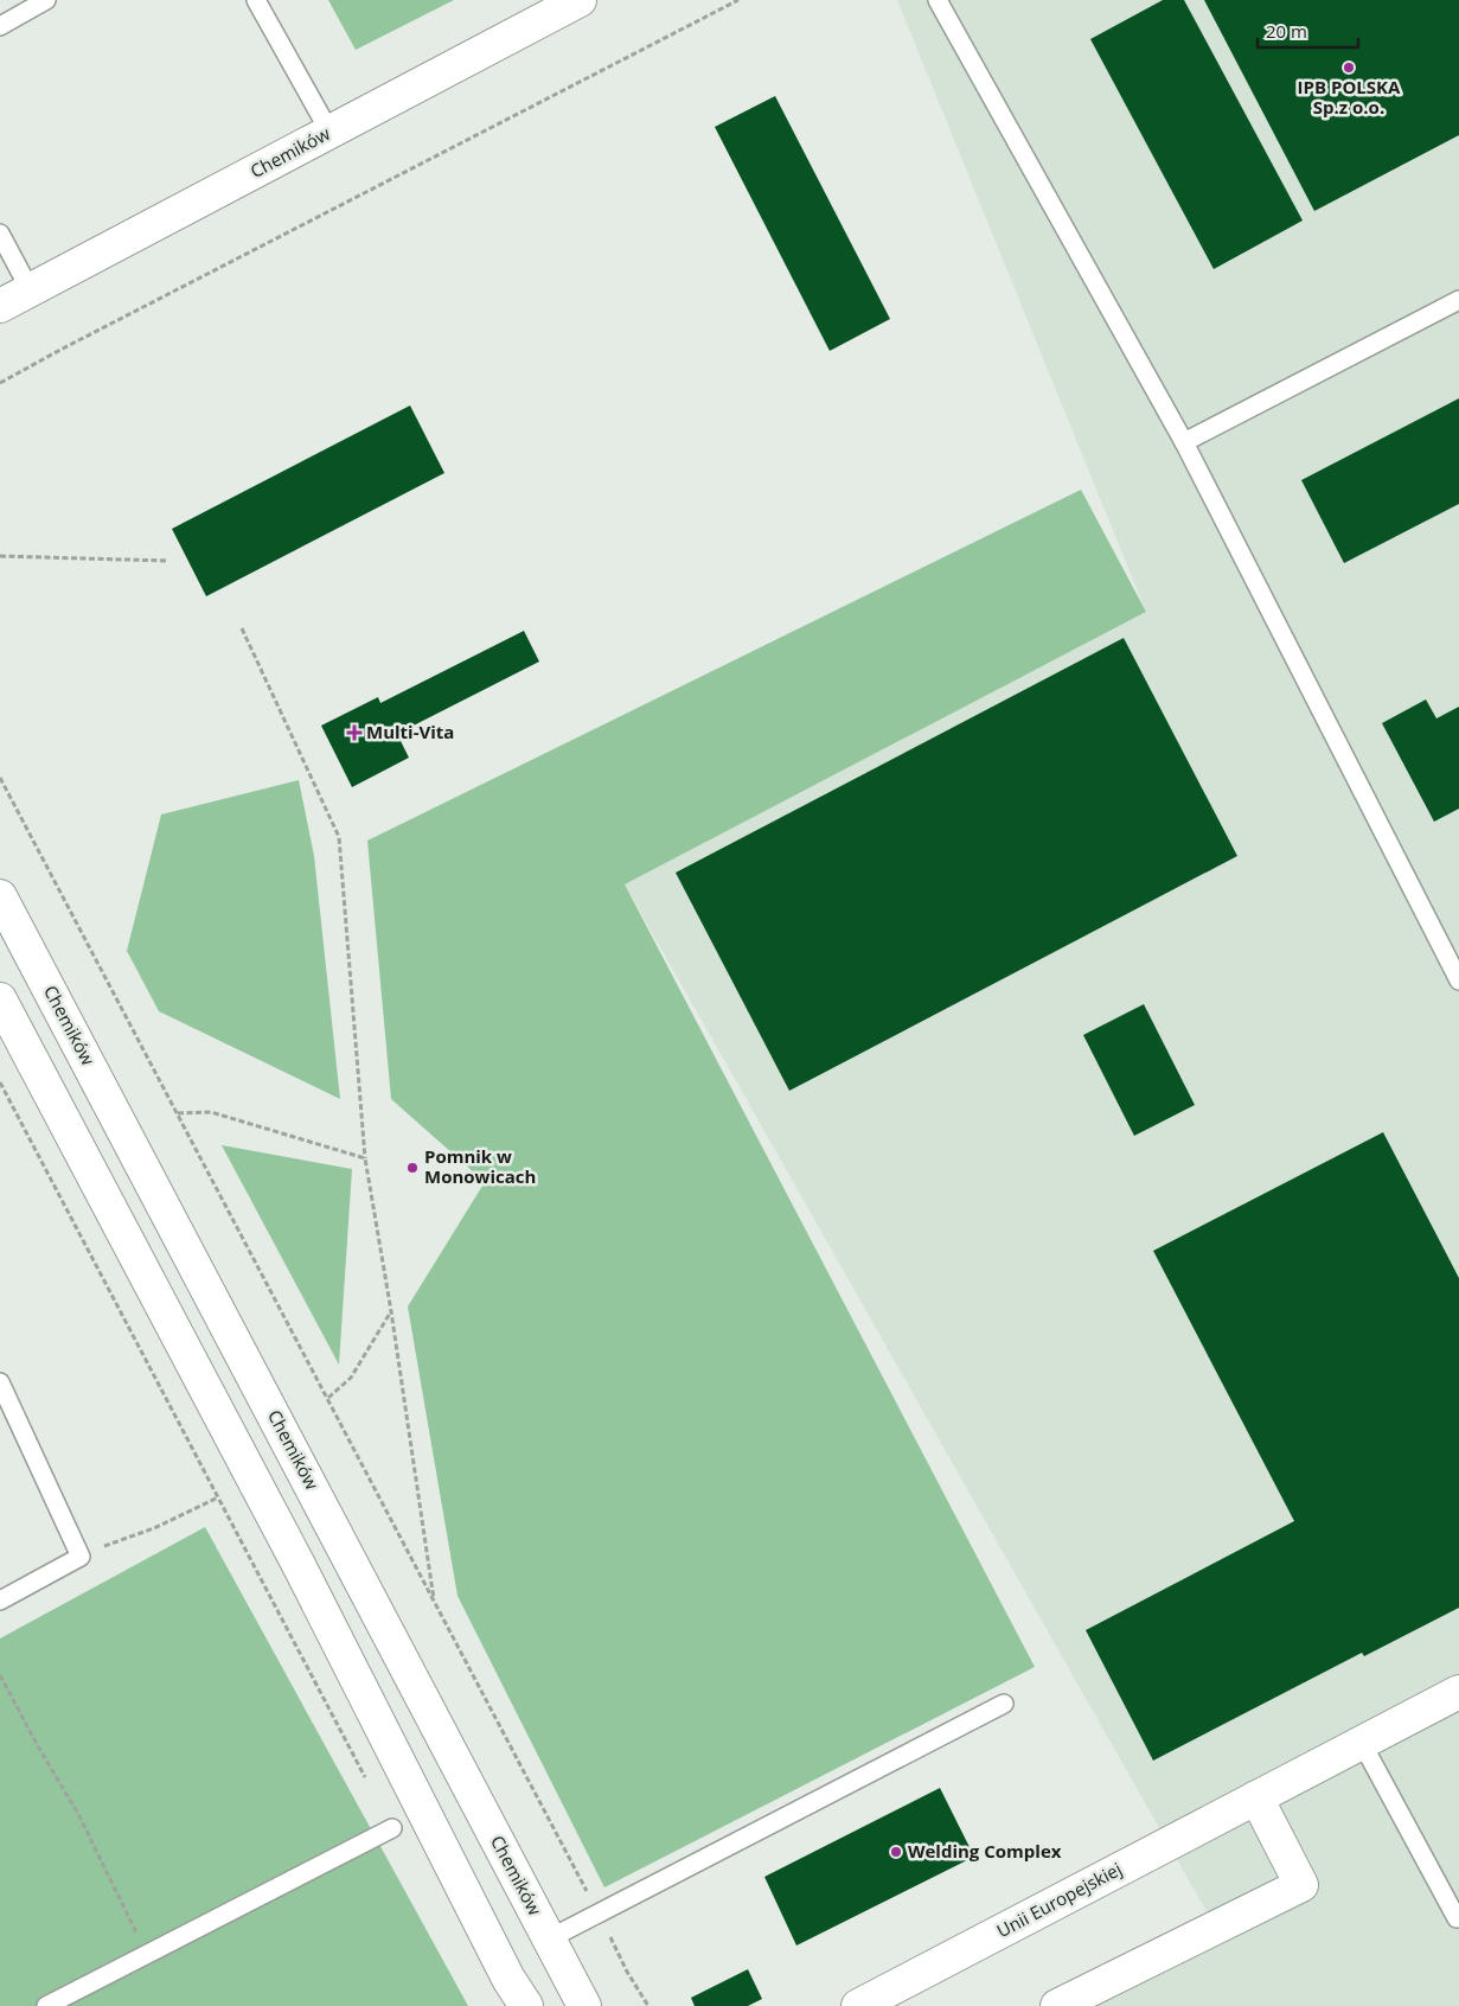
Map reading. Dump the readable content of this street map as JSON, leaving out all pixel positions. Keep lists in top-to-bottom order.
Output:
{
  "streets": {
    "main road": ["Chemików", "Unii Europejskiej"]
  },
  "places": {
    "other": ["IPB POLSKA Sp.z o.o.", "Pomnik w Monowicach", "Welding Complex"],
    "health": ["Multi-Vita"]
  },
  "scale_bar": "20 m"
}
